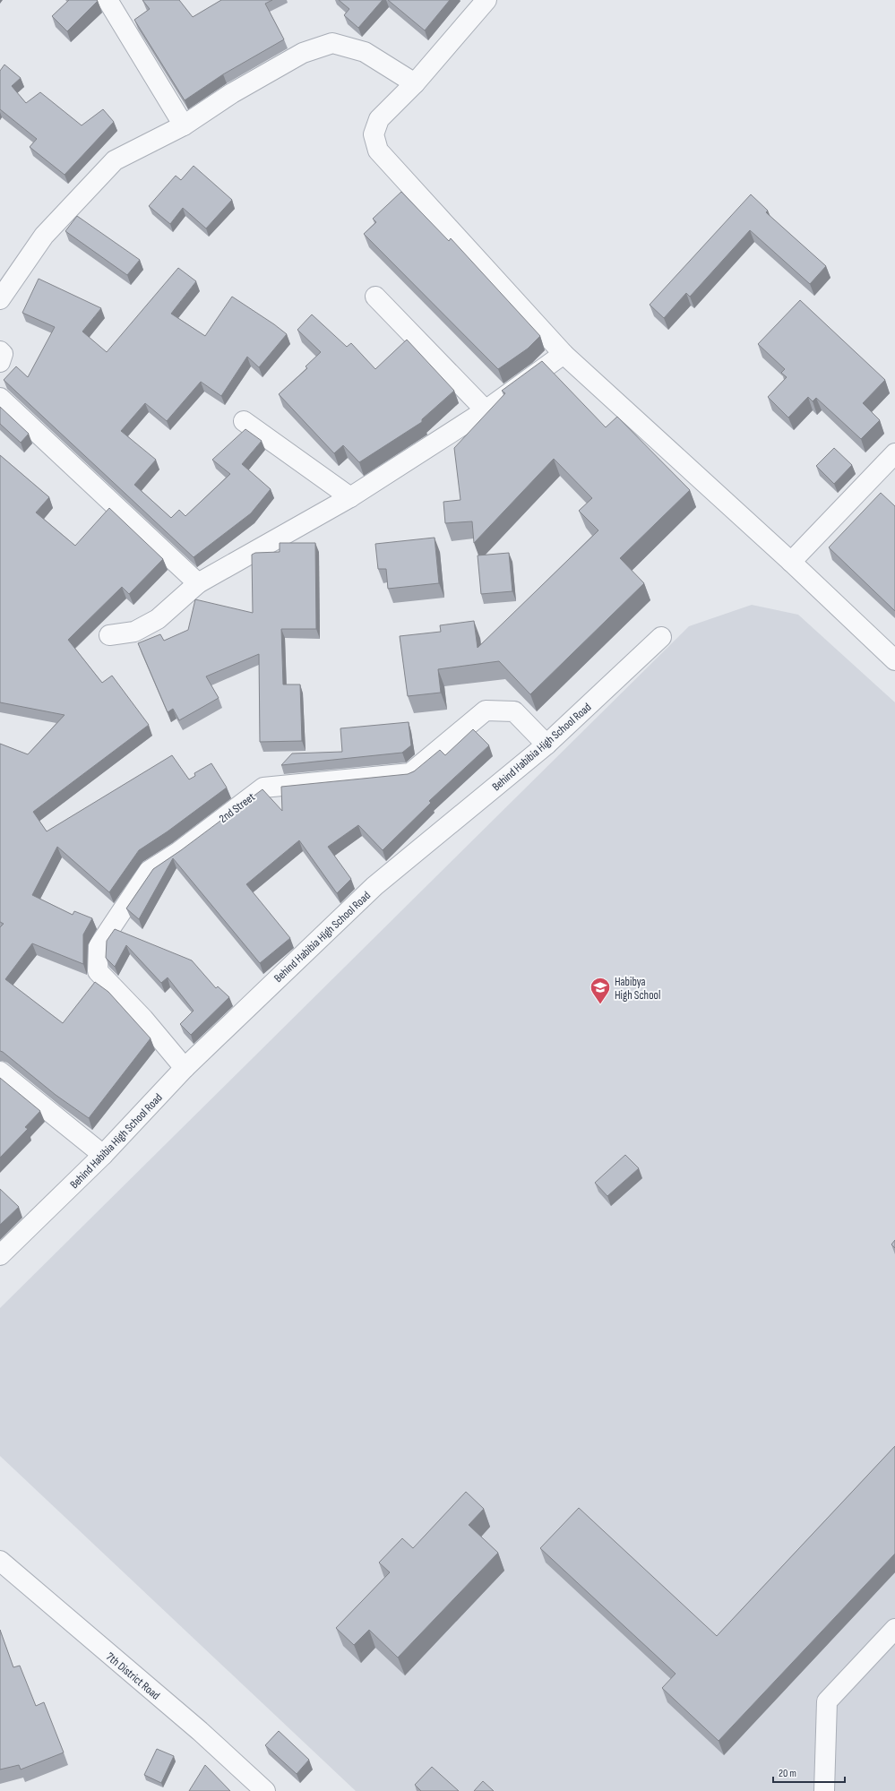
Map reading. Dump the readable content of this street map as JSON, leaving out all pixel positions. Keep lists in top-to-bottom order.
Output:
{
  "streets": {
    "street": ["Behind Habibia High School Road", "2nd Street", "7th District Road"]
  },
  "crossings": [
    ["Behind Habibia High School Road", "2nd Street"]
  ],
  "places": {
    "school or university": ["Habibya High School"]
  },
  "scale_bar": "20 m"
}
